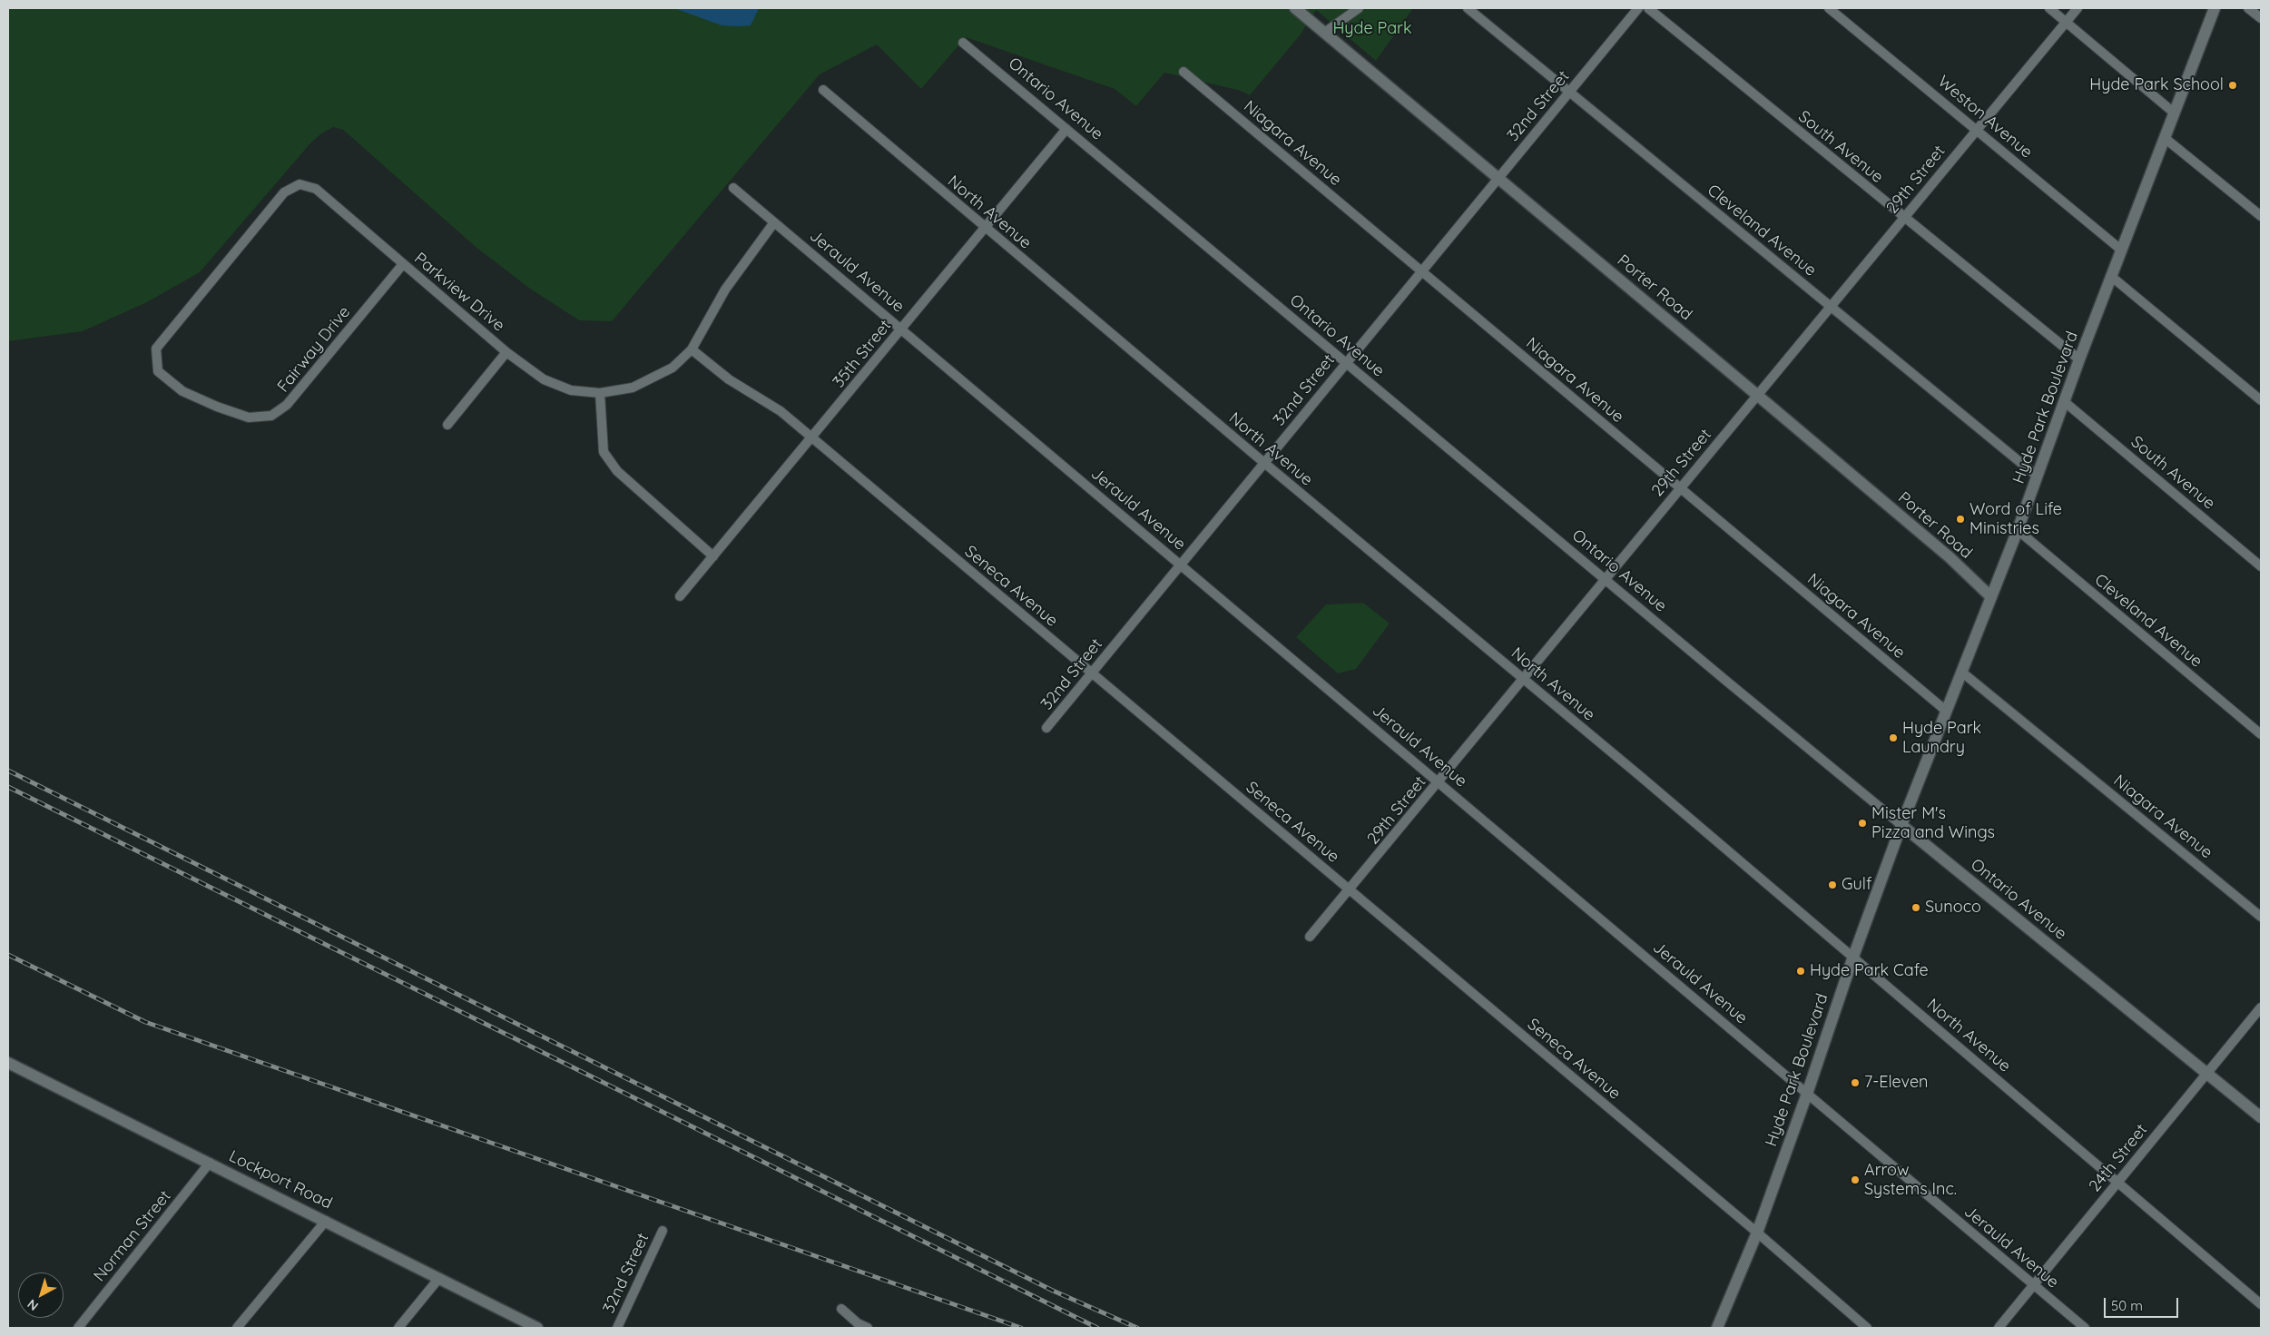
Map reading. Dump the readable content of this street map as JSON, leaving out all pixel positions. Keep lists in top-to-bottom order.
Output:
{
  "streets": {
    "main road": [
      "Ontario Avenue",
      "Porter Road",
      "Hyde Park Boulevard",
      "Lockport Road"
    ],
    "street": [
      "32nd Street",
      "Weston Avenue",
      "Niagara Avenue",
      "South Avenue",
      "29th Street",
      "North Avenue",
      "Cleveland Avenue",
      "Jerauld Avenue",
      "Parkview Drive",
      "Fairway Drive",
      "35th Street",
      "Seneca Avenue",
      "24th Street",
      "Norman Street"
    ]
  },
  "crossings": [
    ["Ontario Avenue", "32nd Street"],
    ["Ontario Avenue", "29th Street"],
    ["Ontario Avenue", "35th Street"],
    ["Ontario Avenue", "Hyde Park Boulevard"],
    ["Ontario Avenue", "24th Street"],
    ["32nd Street", "Niagara Avenue"],
    ["32nd Street", "North Avenue"],
    ["32nd Street", "Cleveland Avenue"],
    ["32nd Street", "Jerauld Avenue"],
    ["32nd Street", "Porter Road"],
    ["32nd Street", "Seneca Avenue"],
    ["Weston Avenue", "29th Street"],
    ["Weston Avenue", "Hyde Park Boulevard"],
    ["Niagara Avenue", "29th Street"],
    ["Niagara Avenue", "Hyde Park Boulevard"],
    ["South Avenue", "29th Street"],
    ["South Avenue", "Hyde Park Boulevard"],
    ["29th Street", "North Avenue"],
    ["29th Street", "Cleveland Avenue"],
    ["29th Street", "Jerauld Avenue"],
    ["29th Street", "Porter Road"],
    ["29th Street", "Seneca Avenue"],
    ["North Avenue", "35th Street"],
    ["North Avenue", "Hyde Park Boulevard"],
    ["North Avenue", "24th Street"],
    ["Cleveland Avenue", "Hyde Park Boulevard"],
    ["Jerauld Avenue", "Parkview Drive"],
    ["Jerauld Avenue", "35th Street"],
    ["Jerauld Avenue", "Hyde Park Boulevard"],
    ["Jerauld Avenue", "24th Street"],
    ["Porter Road", "Hyde Park Boulevard"],
    ["Parkview Drive", "Fairway Drive"],
    ["Parkview Drive", "Seneca Avenue"],
    ["35th Street", "Seneca Avenue"],
    ["Hyde Park Boulevard", "Seneca Avenue"],
    ["Lockport Road", "Norman Street"]
  ],
  "parks": ["Hyde Park"],
  "places": [
    "Hyde Park School",
    "Word of Life Ministries",
    "Hyde Park Laundry",
    "Mister M's Pizza and Wings",
    "Gulf",
    "Sunoco",
    "Hyde Park Cafe",
    "7-Eleven",
    "Arrow Systems Inc."
  ],
  "scale_bar": "50 m",
  "north": "bottom left"
}
